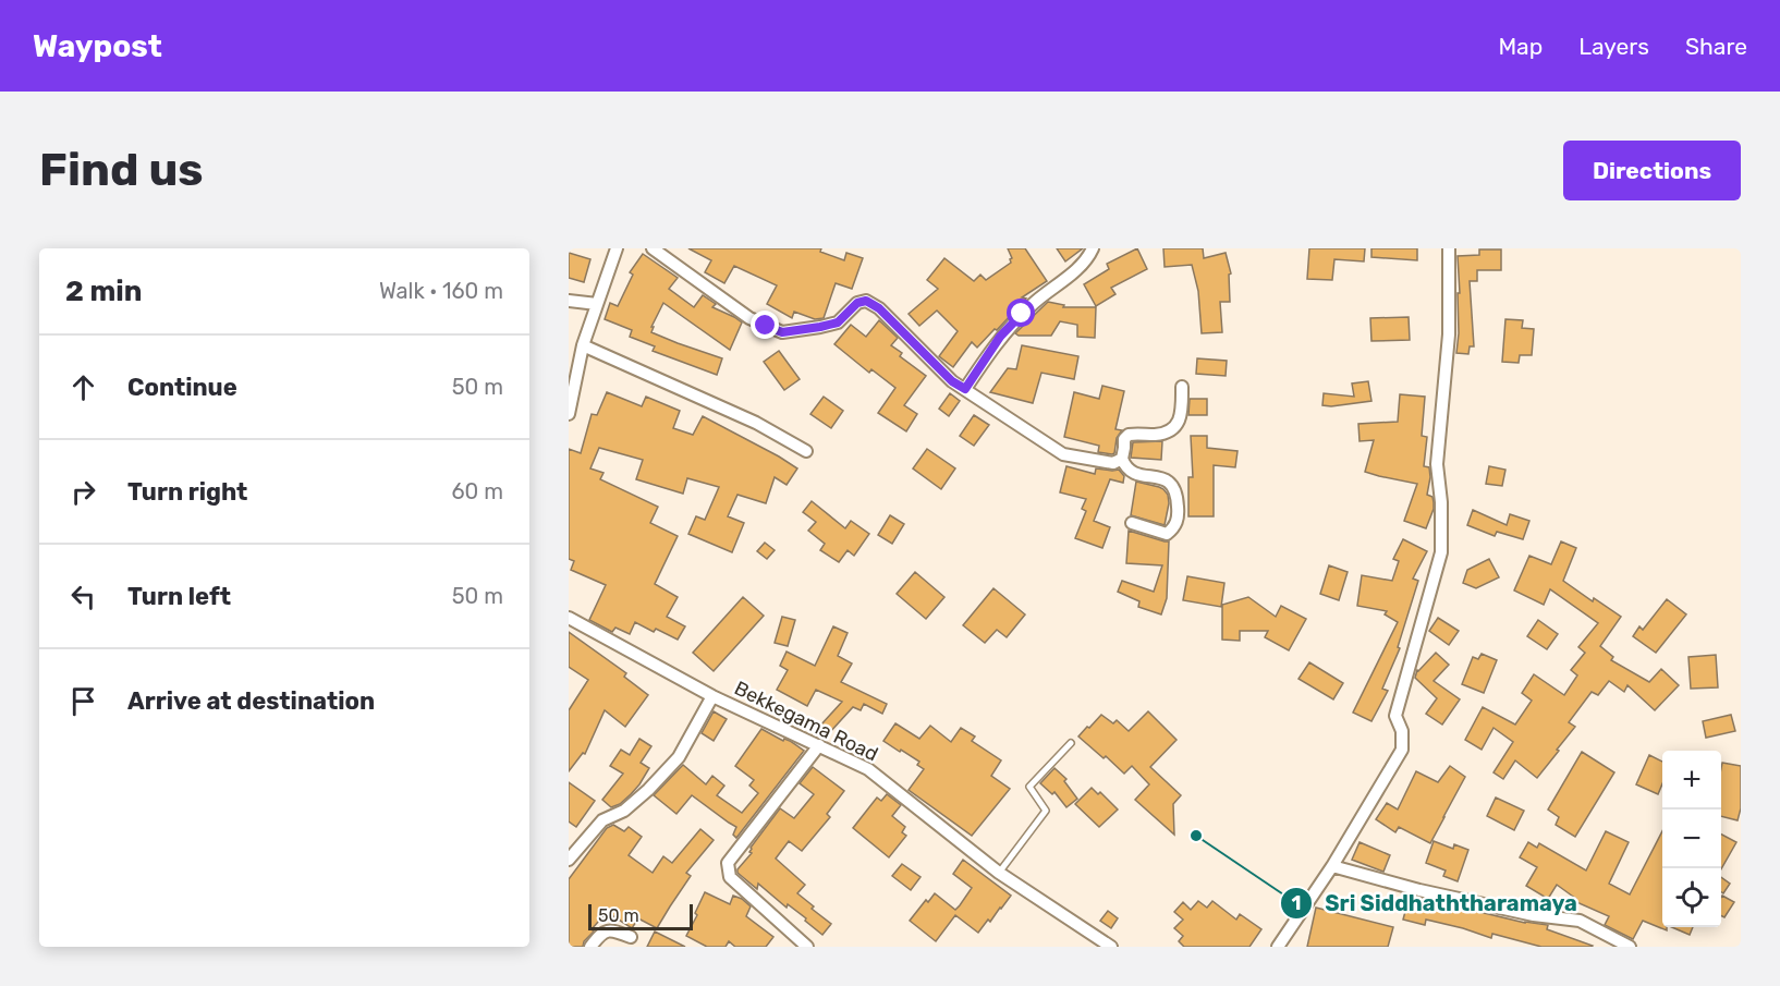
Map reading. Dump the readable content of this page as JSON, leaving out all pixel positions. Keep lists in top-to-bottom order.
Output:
{
  "streets": {
    "street": ["Bekkegama Road"]
  },
  "places": ["Sri Siddhaththaramaya"],
  "scale_bar": "50 m",
  "page": {
    "header": "Waypost",
    "nav": ["Map", "Layers", "Share"],
    "buttons": "Directions",
    "title": "Find us",
    "heading": ["2 min", "Walk · 160 m"],
    "list": [
      ["Continue", "50 m"],
      ["Turn right", "60 m"],
      ["Turn left", "50 m"],
      "Arrive at destination"
    ],
    "map_buttons": ["+", "−"],
    "scale": "50 m"
  }
}
